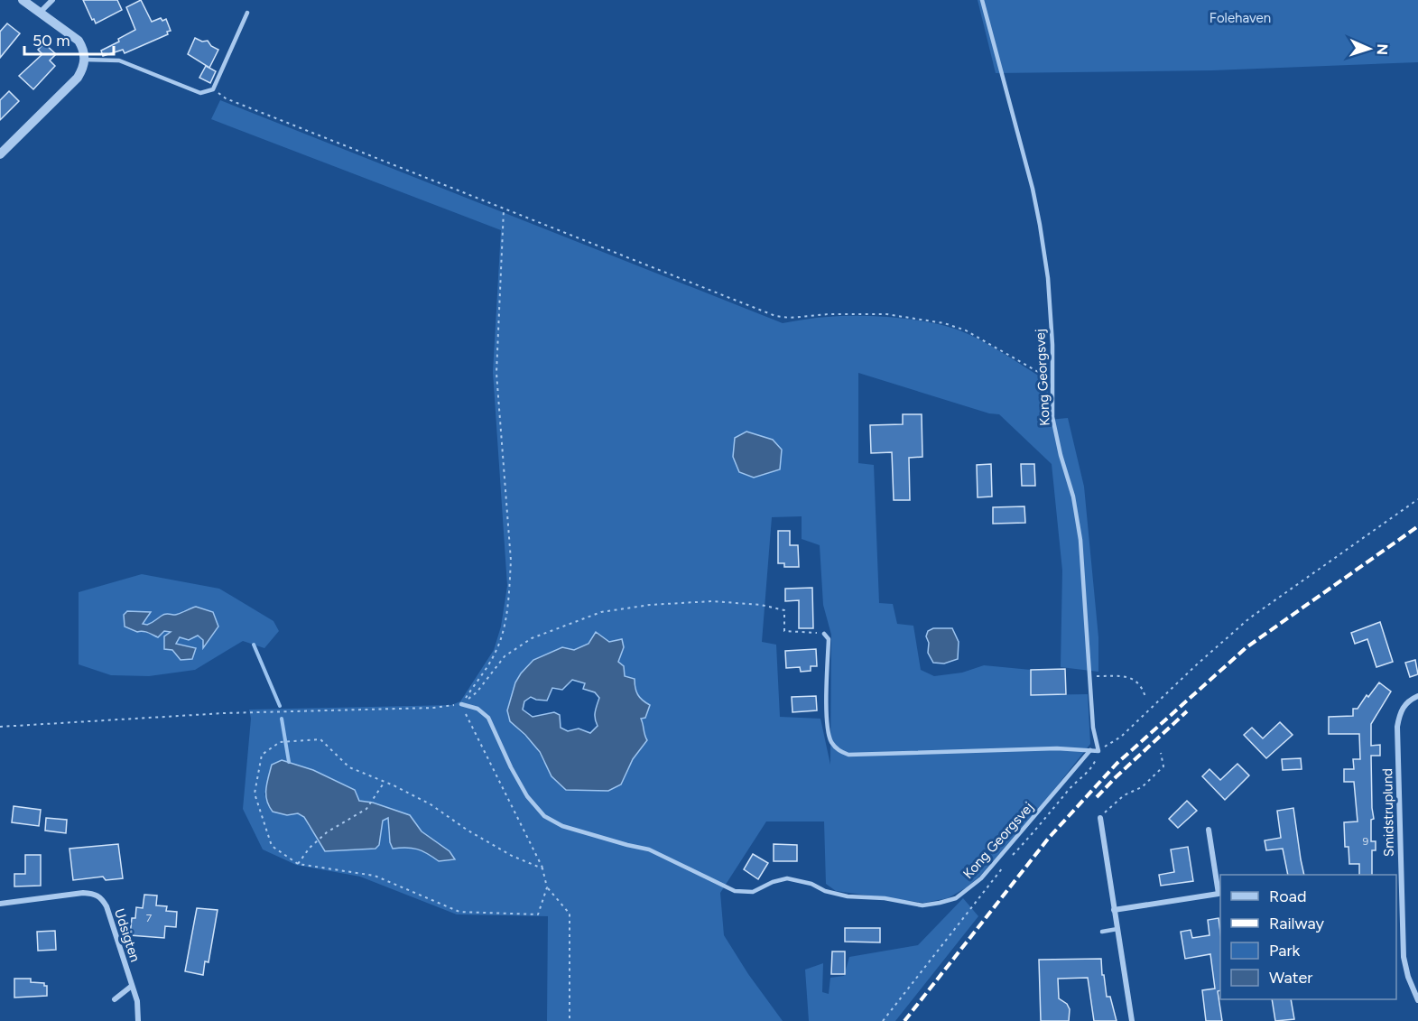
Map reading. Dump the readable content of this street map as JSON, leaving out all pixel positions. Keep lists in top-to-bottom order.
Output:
{
  "streets": {
    "street": ["Smidstruplund", "Udsigten"],
    "lane": ["Kong Georgsvej"]
  },
  "parks": ["Folehaven"],
  "house_numbers": ["9", "7"],
  "legend": [
    "Road",
    "Railway",
    "Park",
    "Water"
  ],
  "scale_bar": "50 m",
  "north": "right"
}
